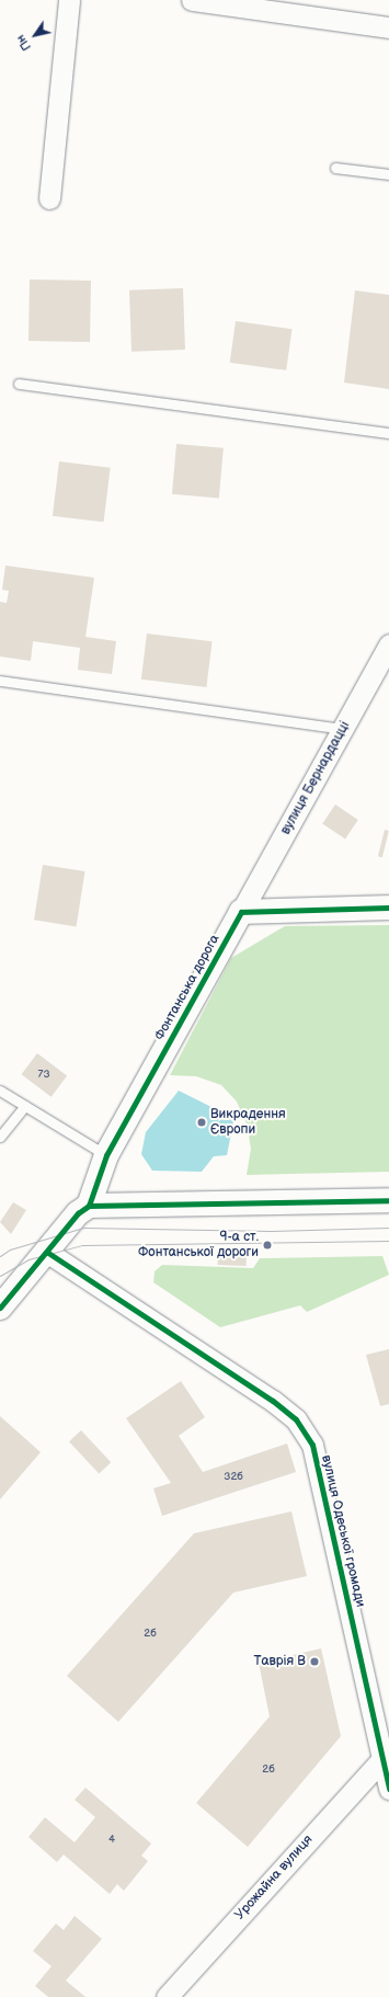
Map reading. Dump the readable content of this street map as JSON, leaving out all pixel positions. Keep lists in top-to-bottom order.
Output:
{
  "streets": {
    "main road": ["Фонтанська дорога"],
    "street": ["вулиця Бернардацці", "вулиця Одеської громади", "Урожайна вулиця"]
  },
  "crossings": [
    ["вулиця Бернардацці", "Фонтанська дорога"],
    ["вулиця Одеської громади", "Урожайна вулиця"]
  ],
  "places": ["Викрадення Європи", "9-а ст. Фонтанської дороги", "Таврія В"],
  "house_numbers": [
    "73",
    "32б",
    "2б",
    "2б",
    "4"
  ],
  "north": "bottom left"
}
